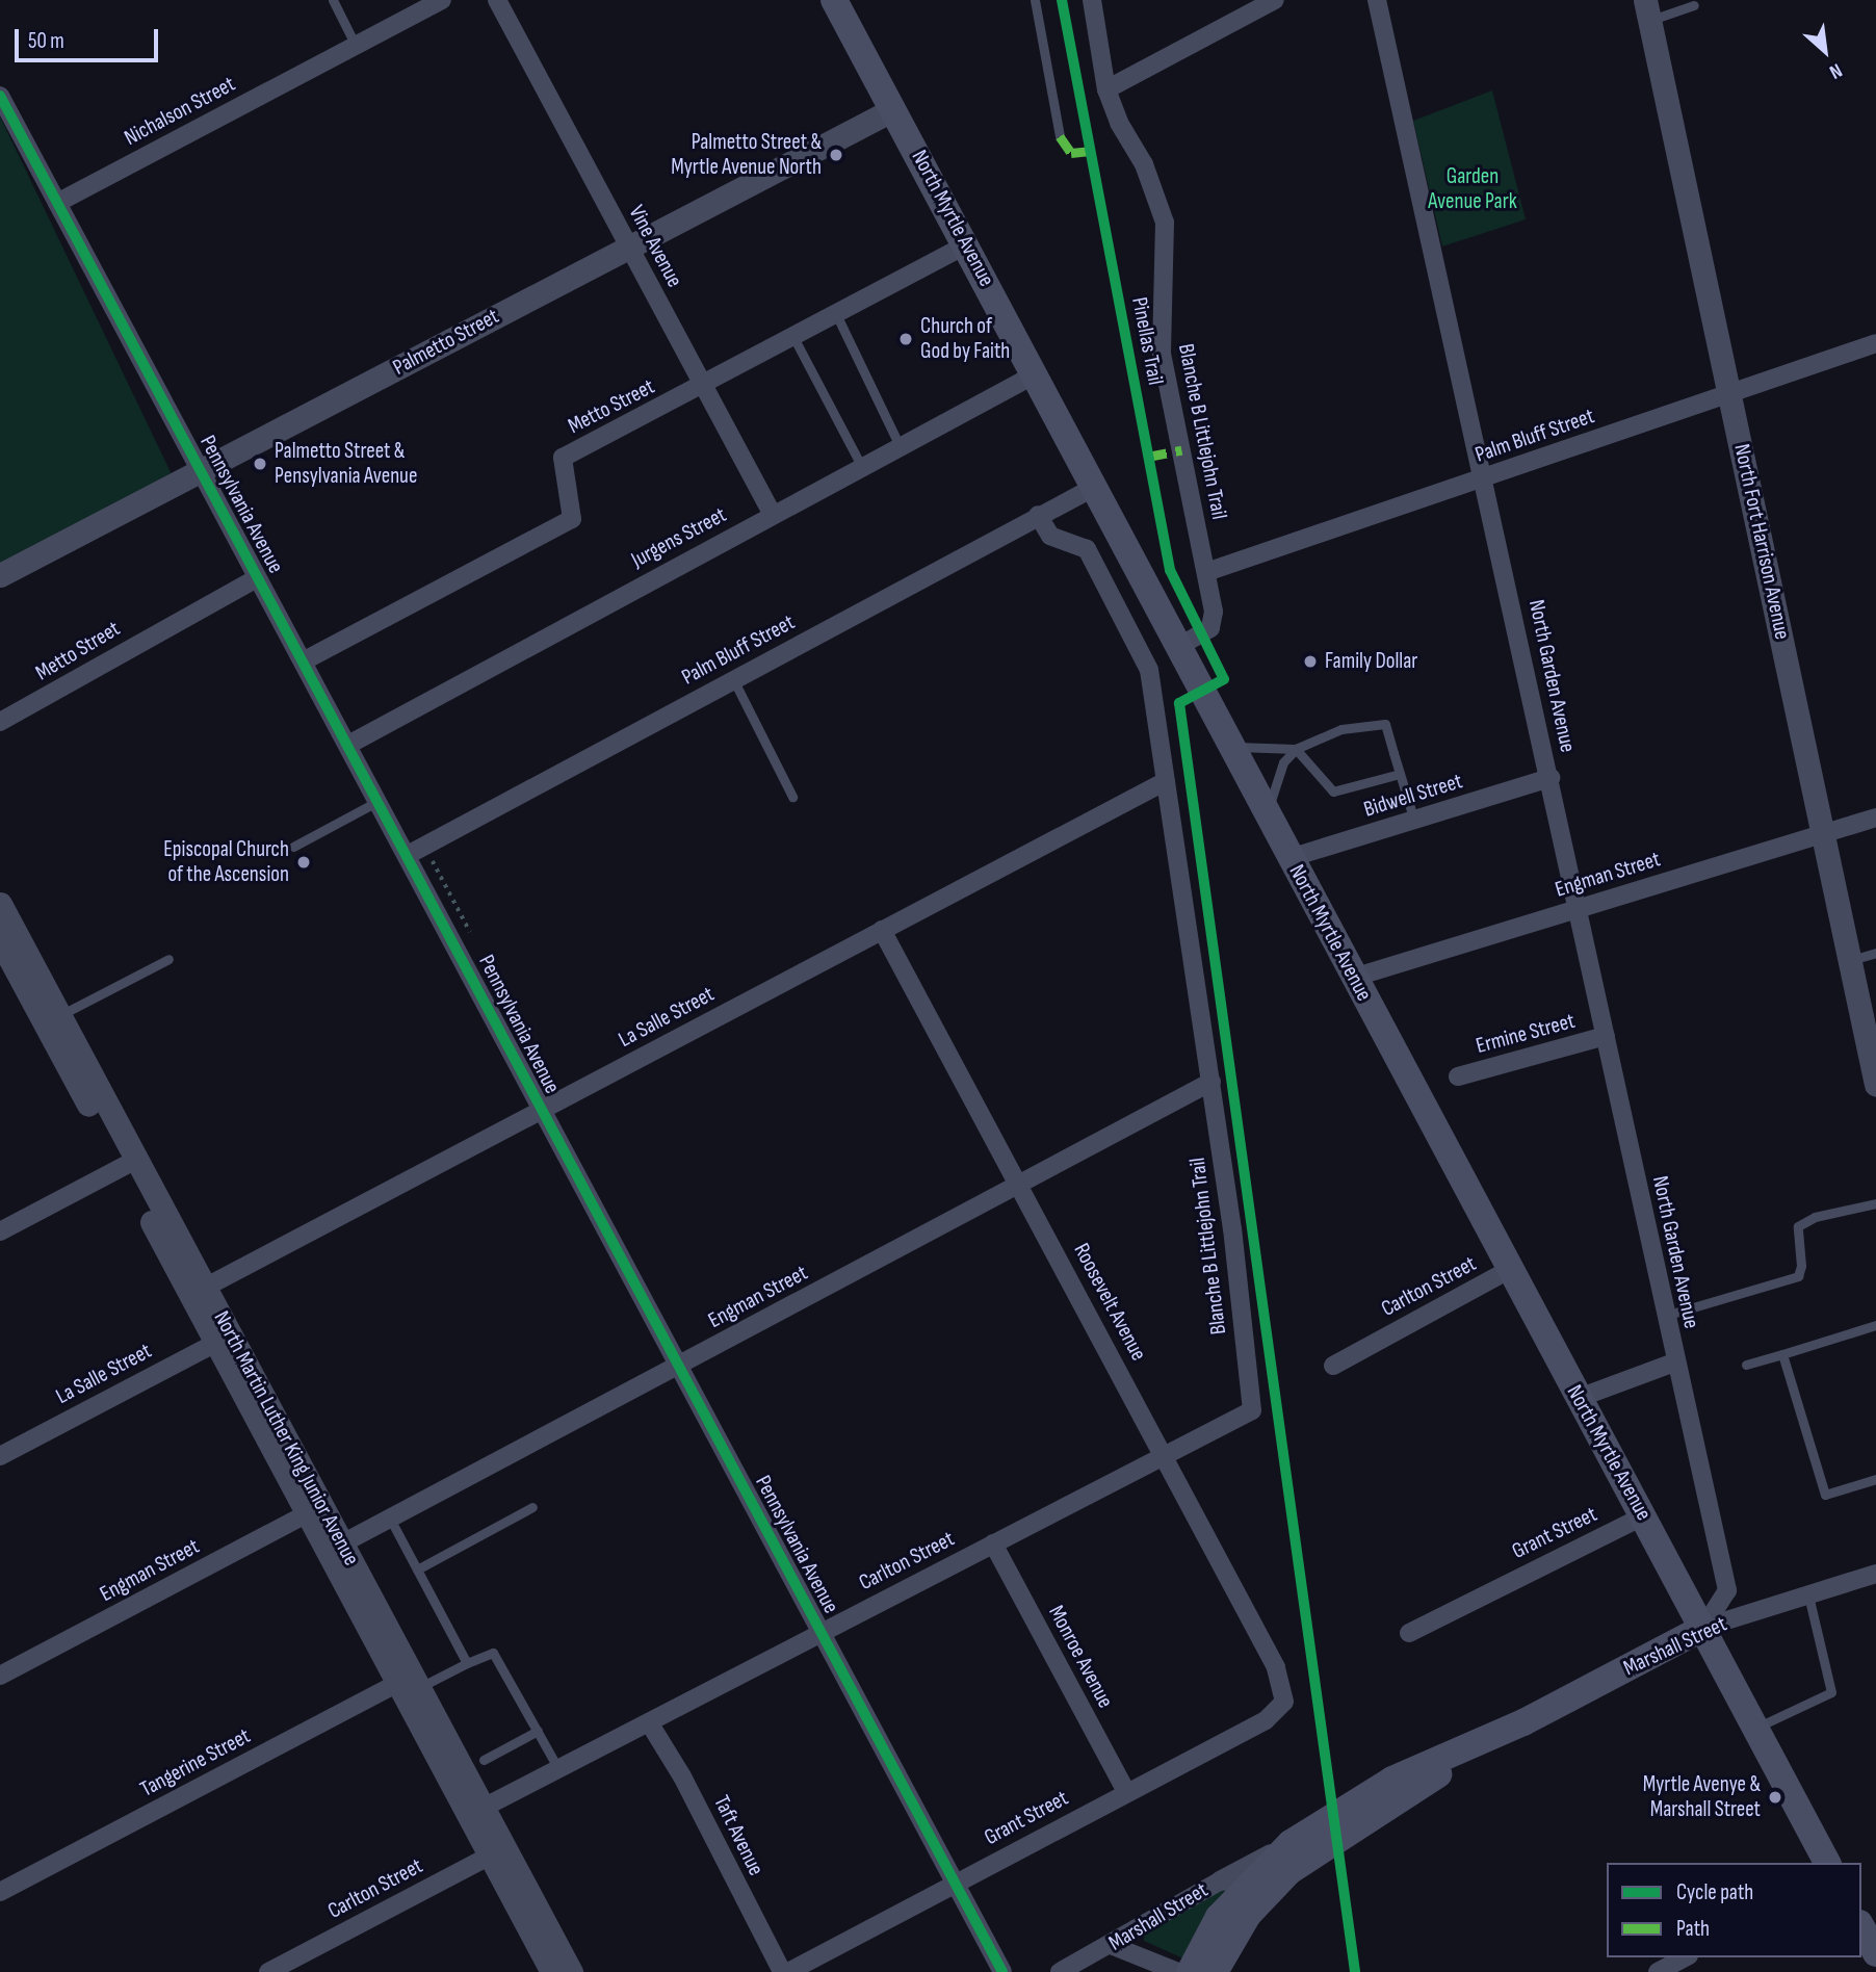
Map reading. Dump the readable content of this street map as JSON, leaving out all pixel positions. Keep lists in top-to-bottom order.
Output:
{
  "streets": {
    "main road": ["North Myrtle Avenue", "Marshall Street"],
    "street": [
      "Nichalson Street",
      "Vine Avenue",
      "Palmetto Street",
      "Metto Street",
      "Blanche B Littlejohn Trail",
      "Palm Bluff Street",
      "Pennsylvania Avenue",
      "Jurgens Street",
      "North Fort Harrison Avenue",
      "North Garden Avenue",
      "Bidwell Street",
      "Engman Street",
      "La Salle Street",
      "Ermine Street",
      "Carlton Street",
      "Roosevelt Avenue",
      "North Martin Luther King Junior Avenue",
      "Grant Street",
      "Monroe Avenue",
      "Tangerine Street",
      "Taft Avenue"
    ],
    "cycle path": ["Pinellas Trail"]
  },
  "crossings": [
    ["Nichalson Street", "Pennsylvania Avenue"],
    ["North Myrtle Avenue", "Palmetto Street"],
    ["North Myrtle Avenue", "Metto Street"],
    ["North Myrtle Avenue", "Blanche B Littlejohn Trail"],
    ["North Myrtle Avenue", "Palm Bluff Street"],
    ["North Myrtle Avenue", "Jurgens Street"],
    ["North Myrtle Avenue", "North Garden Avenue"],
    ["North Myrtle Avenue", "Bidwell Street"],
    ["North Myrtle Avenue", "Engman Street"],
    ["North Myrtle Avenue", "Carlton Street"],
    ["North Myrtle Avenue", "Grant Street"],
    ["North Myrtle Avenue", "Marshall Street"],
    ["Vine Avenue", "Palmetto Street"],
    ["Vine Avenue", "Metto Street"],
    ["Vine Avenue", "Jurgens Street"],
    ["Palmetto Street", "Pennsylvania Avenue"],
    ["Metto Street", "Pennsylvania Avenue"],
    ["Blanche B Littlejohn Trail", "Palm Bluff Street"],
    ["Blanche B Littlejohn Trail", "Engman Street"],
    ["Blanche B Littlejohn Trail", "La Salle Street"],
    ["Blanche B Littlejohn Trail", "Carlton Street"],
    ["Palm Bluff Street", "Pennsylvania Avenue"],
    ["Palm Bluff Street", "North Fort Harrison Avenue"],
    ["Palm Bluff Street", "North Garden Avenue"],
    ["Pennsylvania Avenue", "Jurgens Street"],
    ["Pennsylvania Avenue", "Engman Street"],
    ["Pennsylvania Avenue", "La Salle Street"],
    ["Pennsylvania Avenue", "Carlton Street"],
    ["Pennsylvania Avenue", "Grant Street"],
    ["North Fort Harrison Avenue", "Engman Street"],
    ["North Garden Avenue", "Bidwell Street"],
    ["North Garden Avenue", "Engman Street"],
    ["North Garden Avenue", "Ermine Street"],
    ["North Garden Avenue", "Marshall Street"],
    ["Engman Street", "Roosevelt Avenue"],
    ["Engman Street", "North Martin Luther King Junior Avenue"],
    ["La Salle Street", "Roosevelt Avenue"],
    ["La Salle Street", "North Martin Luther King Junior Avenue"],
    ["Carlton Street", "Roosevelt Avenue"],
    ["Carlton Street", "North Martin Luther King Junior Avenue"],
    ["Carlton Street", "Monroe Avenue"],
    ["Carlton Street", "Taft Avenue"],
    ["Roosevelt Avenue", "Grant Street"],
    ["North Martin Luther King Junior Avenue", "Tangerine Street"],
    ["Grant Street", "Monroe Avenue"]
  ],
  "parks": ["Garden Avenue Park"],
  "places": [
    "Palmetto Street & Myrtle Avenue North",
    "Church of God by Faith",
    "Palmetto Street & Pensylvania Avenue",
    "Family Dollar",
    "Episcopal Church of the Ascension",
    "Myrtle Avenye & Marshall Street"
  ],
  "legend": ["Cycle path", "Path"],
  "scale_bar": "50 m",
  "north": "bottom right"
}
